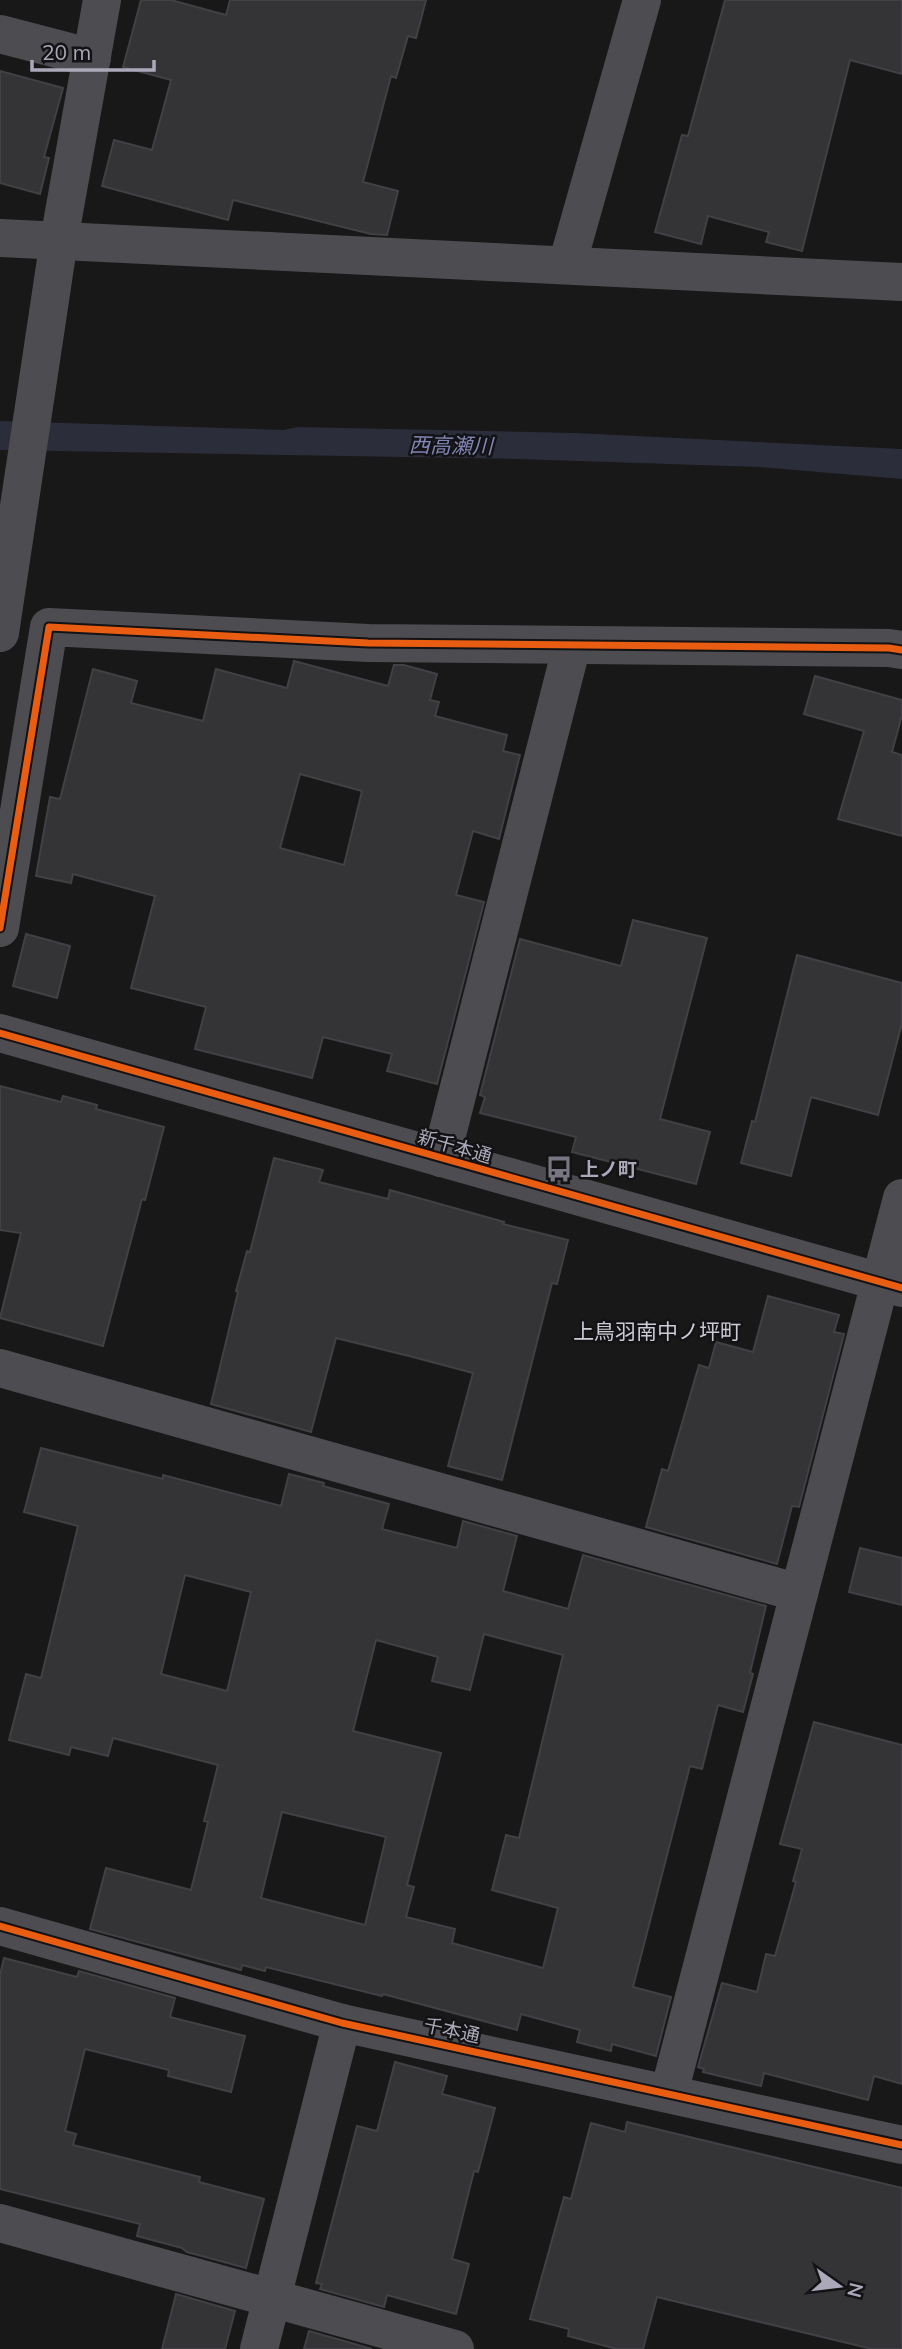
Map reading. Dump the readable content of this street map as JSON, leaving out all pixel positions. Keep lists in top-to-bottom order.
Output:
{
  "streets": {
    "street": ["新千本通", "千本通"]
  },
  "districts": ["上鳥羽南中ノ坪町"],
  "water": ["西高瀬川"],
  "places": {
    "bus stop": ["上ノ町"]
  },
  "scale_bar": "20 m",
  "north": "right"
}
